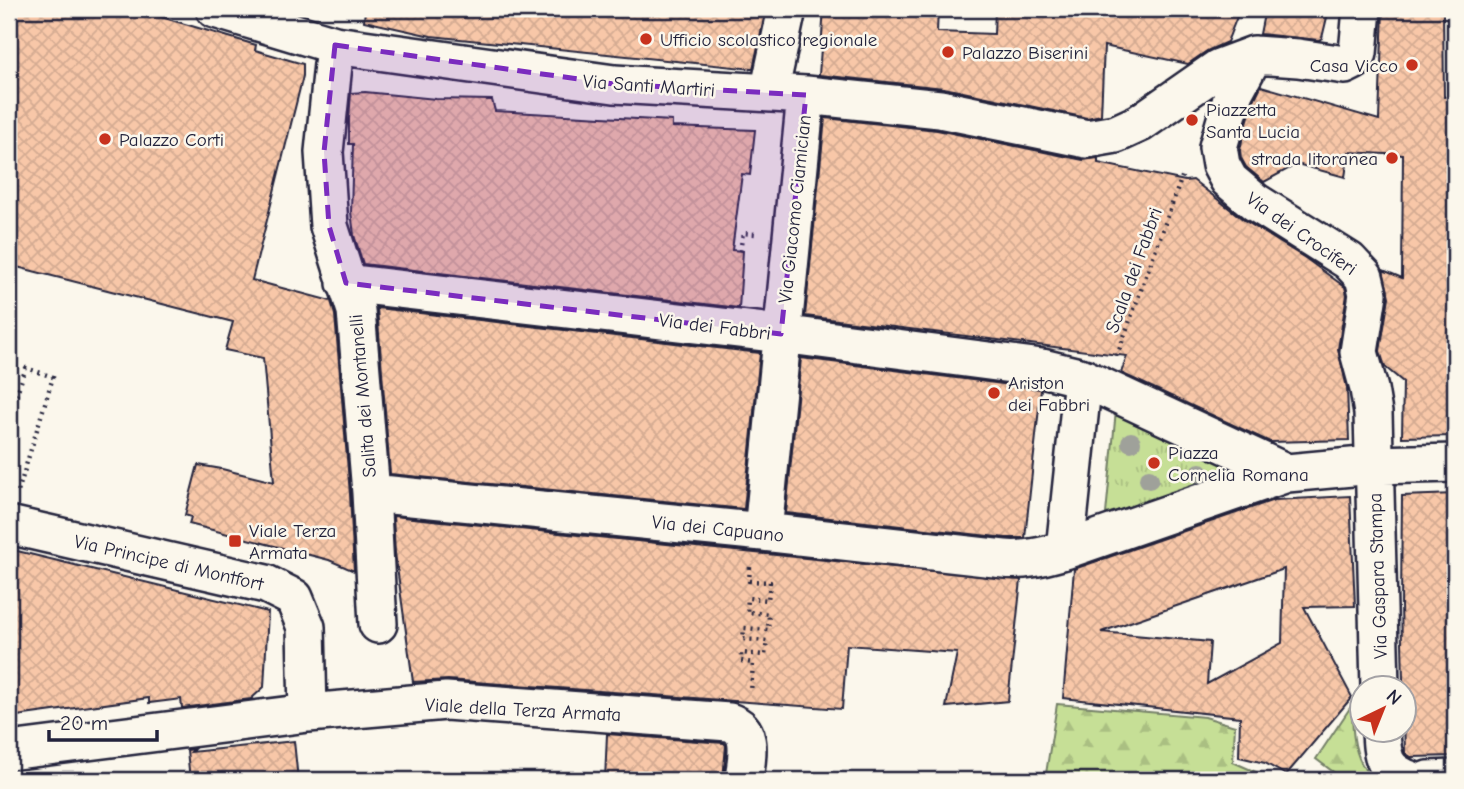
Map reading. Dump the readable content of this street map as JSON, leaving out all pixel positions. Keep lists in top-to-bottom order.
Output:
{
  "streets": {
    "street": [
      "Via Santi Martiri",
      "Via Giacomo Ciamician",
      "Via dei Crociferi",
      "Via dei Fabbri",
      "Salita dei Montanelli",
      "Via dei Capuano",
      "Via Principe di Montfort",
      "Via Gaspara Stampa",
      "Viale della Terza Armata"
    ],
    "path": ["Scala dei Fabbri"]
  },
  "crossings": [
    ["Via Santi Martiri", "Via Giacomo Ciamician"],
    ["Via Santi Martiri", "Via dei Crociferi"],
    ["Via Santi Martiri", "Salita dei Montanelli"],
    ["Via Giacomo Ciamician", "Via dei Fabbri"],
    ["Via Giacomo Ciamician", "Via dei Capuano"],
    ["Via dei Crociferi", "Via Gaspara Stampa"],
    ["Scala dei Fabbri", "Via dei Fabbri"],
    ["Via dei Fabbri", "Salita dei Montanelli"],
    ["Salita dei Montanelli", "Via dei Capuano"],
    ["Via Principe di Montfort", "Viale della Terza Armata"]
  ],
  "places": {
    "other": [
      "Ufficio scolastico regionale",
      "Palazzo Biserini",
      "Casa Vicco",
      "Piazzetta Santa Lucia",
      "Palazzo Corti",
      "strada litoranea",
      "Ariston dei Fabbri",
      "Piazza Cornelia Romana"
    ],
    "transit": ["Viale Terza Armata"]
  },
  "scale_bar": "20 m",
  "north": "top right"
}
